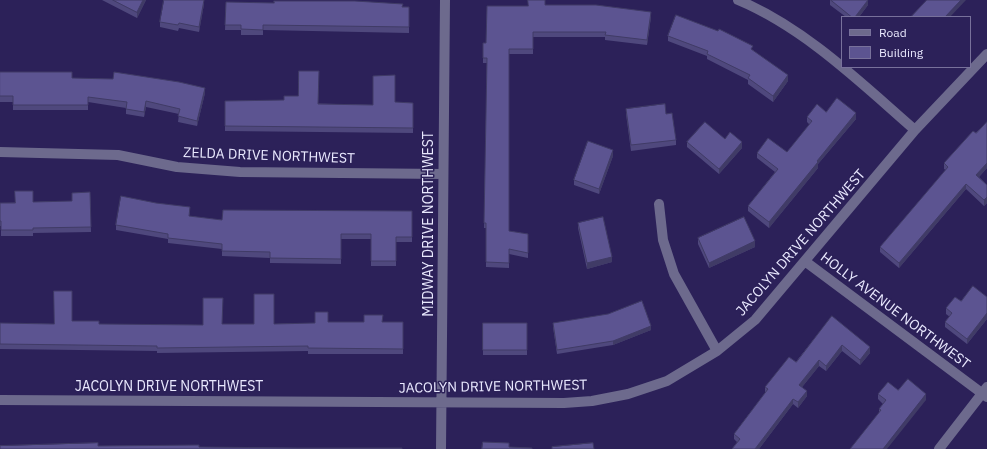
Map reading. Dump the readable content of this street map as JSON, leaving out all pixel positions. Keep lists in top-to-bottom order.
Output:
{
  "streets": {
    "street": [
      "ZELDA DRIVE NORTHWEST",
      "MIDWAY DRIVE NORTHWEST",
      "JACOLYN DRIVE NORTHWEST",
      "HOLLY AVENUE NORTHWEST"
    ]
  },
  "crossings": [
    ["ZELDA DRIVE NORTHWEST", "MIDWAY DRIVE NORTHWEST"],
    ["MIDWAY DRIVE NORTHWEST", "JACOLYN DRIVE NORTHWEST"],
    ["JACOLYN DRIVE NORTHWEST", "HOLLY AVENUE NORTHWEST"]
  ],
  "legend": ["Road", "Building"]
}
